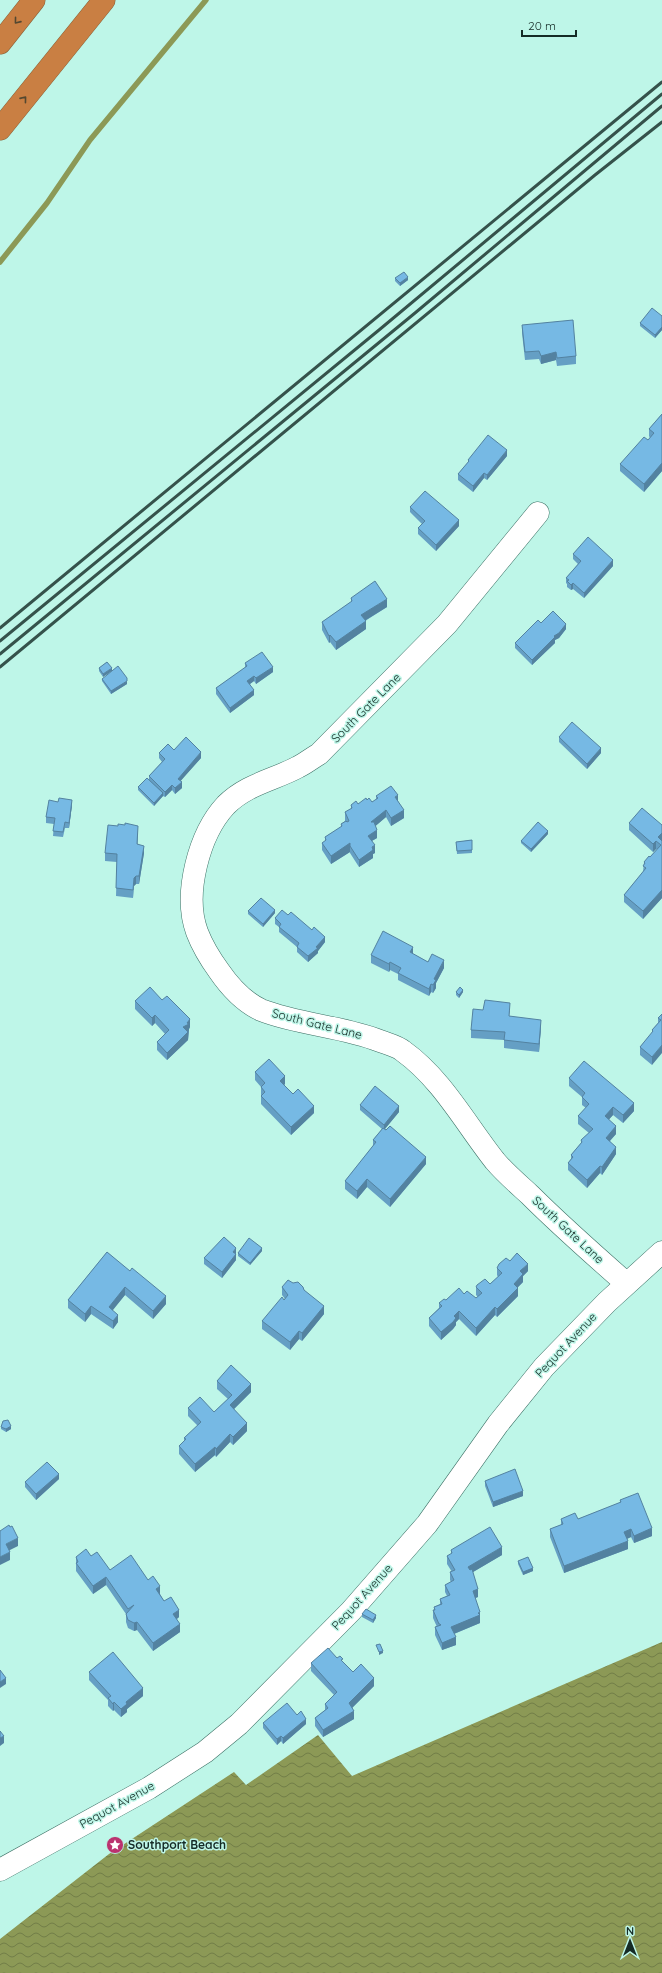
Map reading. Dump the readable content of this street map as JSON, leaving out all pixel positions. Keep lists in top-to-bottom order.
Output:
{
  "streets": {
    "street": ["South Gate Lane", "Pequot Avenue"]
  },
  "crossings": [
    ["South Gate Lane", "Pequot Avenue"]
  ],
  "places": {
    "place": ["Southport Beach"]
  },
  "scale_bar": "20 m",
  "north": "top"
}
